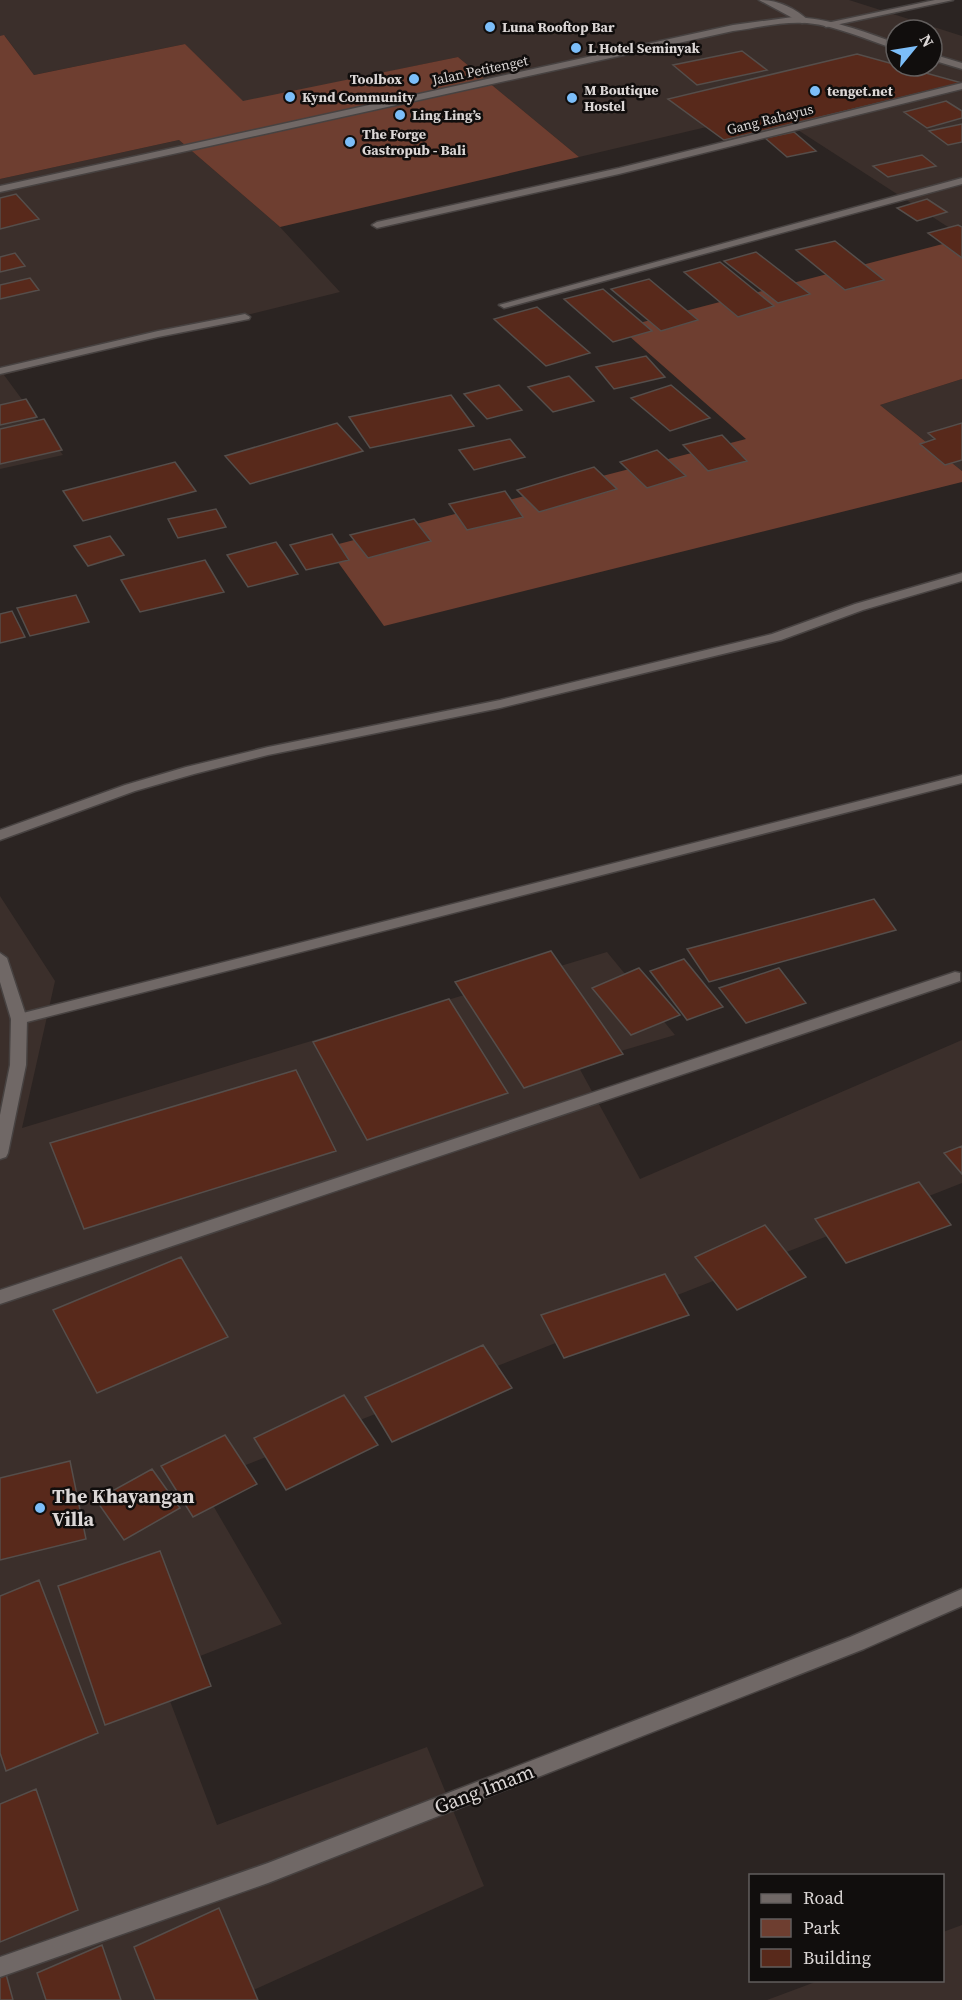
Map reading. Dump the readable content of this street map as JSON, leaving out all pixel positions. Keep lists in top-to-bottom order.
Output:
{
  "streets": {
    "street": ["Jalan Petitenget", "Gang Rahayus", "Gang Imam"]
  },
  "places": [
    "Luna Rooftop Bar",
    "L Hotel Seminyak",
    "Toolbox",
    "tenget.net",
    "Kynd Community",
    "M Boutique Hostel",
    "Ling Ling’s",
    "The Forge Gastropub - Bali",
    "The Khayangan Villa"
  ],
  "legend": ["Road", "Park", "Building"],
  "north": "top right"
}
